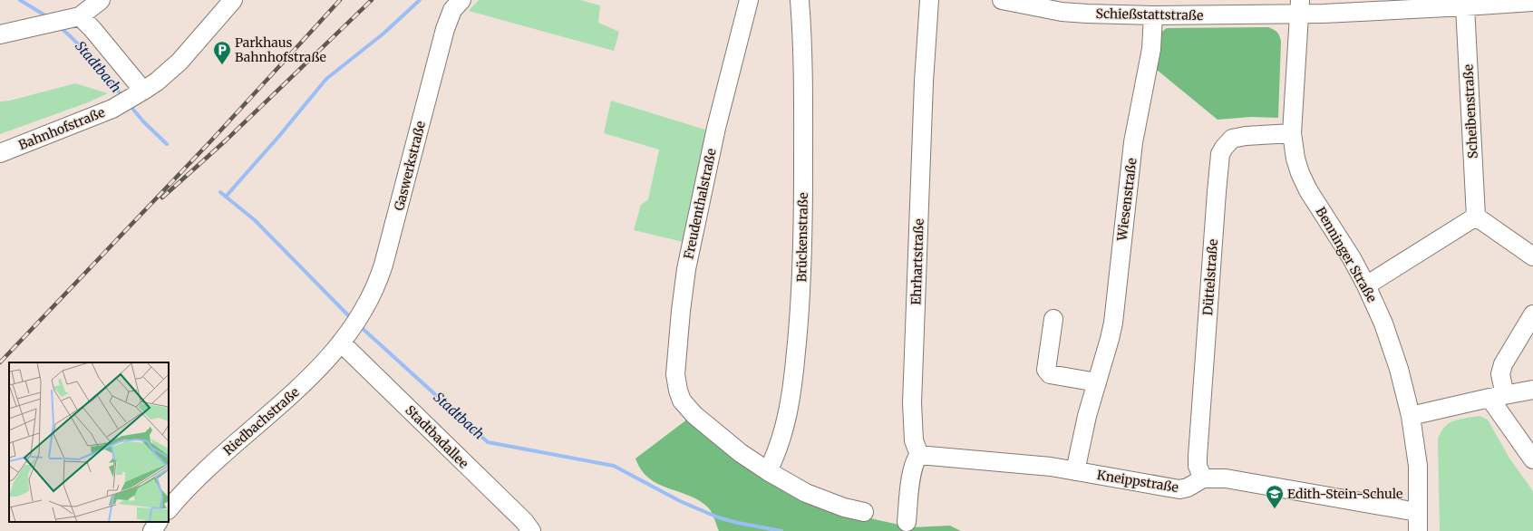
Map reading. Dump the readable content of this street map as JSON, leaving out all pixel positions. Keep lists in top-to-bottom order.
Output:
{
  "streets": {
    "street": [
      "Schießstattstraße",
      "Scheibenstraße",
      "Bahnhofstraße",
      "Gaswerkstraße",
      "Wiesenstraße",
      "Freudenthalstraße",
      "Brückenstraße",
      "Benninger Straße",
      "Ehrhartstraße",
      "Düttelstraße",
      "Riedbachstraße",
      "Stadtbadallee",
      "Kneippstraße"
    ]
  },
  "crossings": [
    ["Schießstattstraße", "Scheibenstraße"],
    ["Schießstattstraße", "Wiesenstraße"],
    ["Schießstattstraße", "Benninger Straße"],
    ["Gaswerkstraße", "Riedbachstraße"],
    ["Gaswerkstraße", "Stadtbadallee"],
    ["Wiesenstraße", "Kneippstraße"],
    ["Freudenthalstraße", "Brückenstraße"],
    ["Benninger Straße", "Düttelstraße"],
    ["Ehrhartstraße", "Kneippstraße"],
    ["Düttelstraße", "Kneippstraße"],
    ["Riedbachstraße", "Stadtbadallee"]
  ],
  "water": ["Stadtbach"],
  "places": {
    "parking": ["Parkhaus Bahnhofstraße"],
    "school or university": ["Edith-Stein-Schule"]
  }
}
